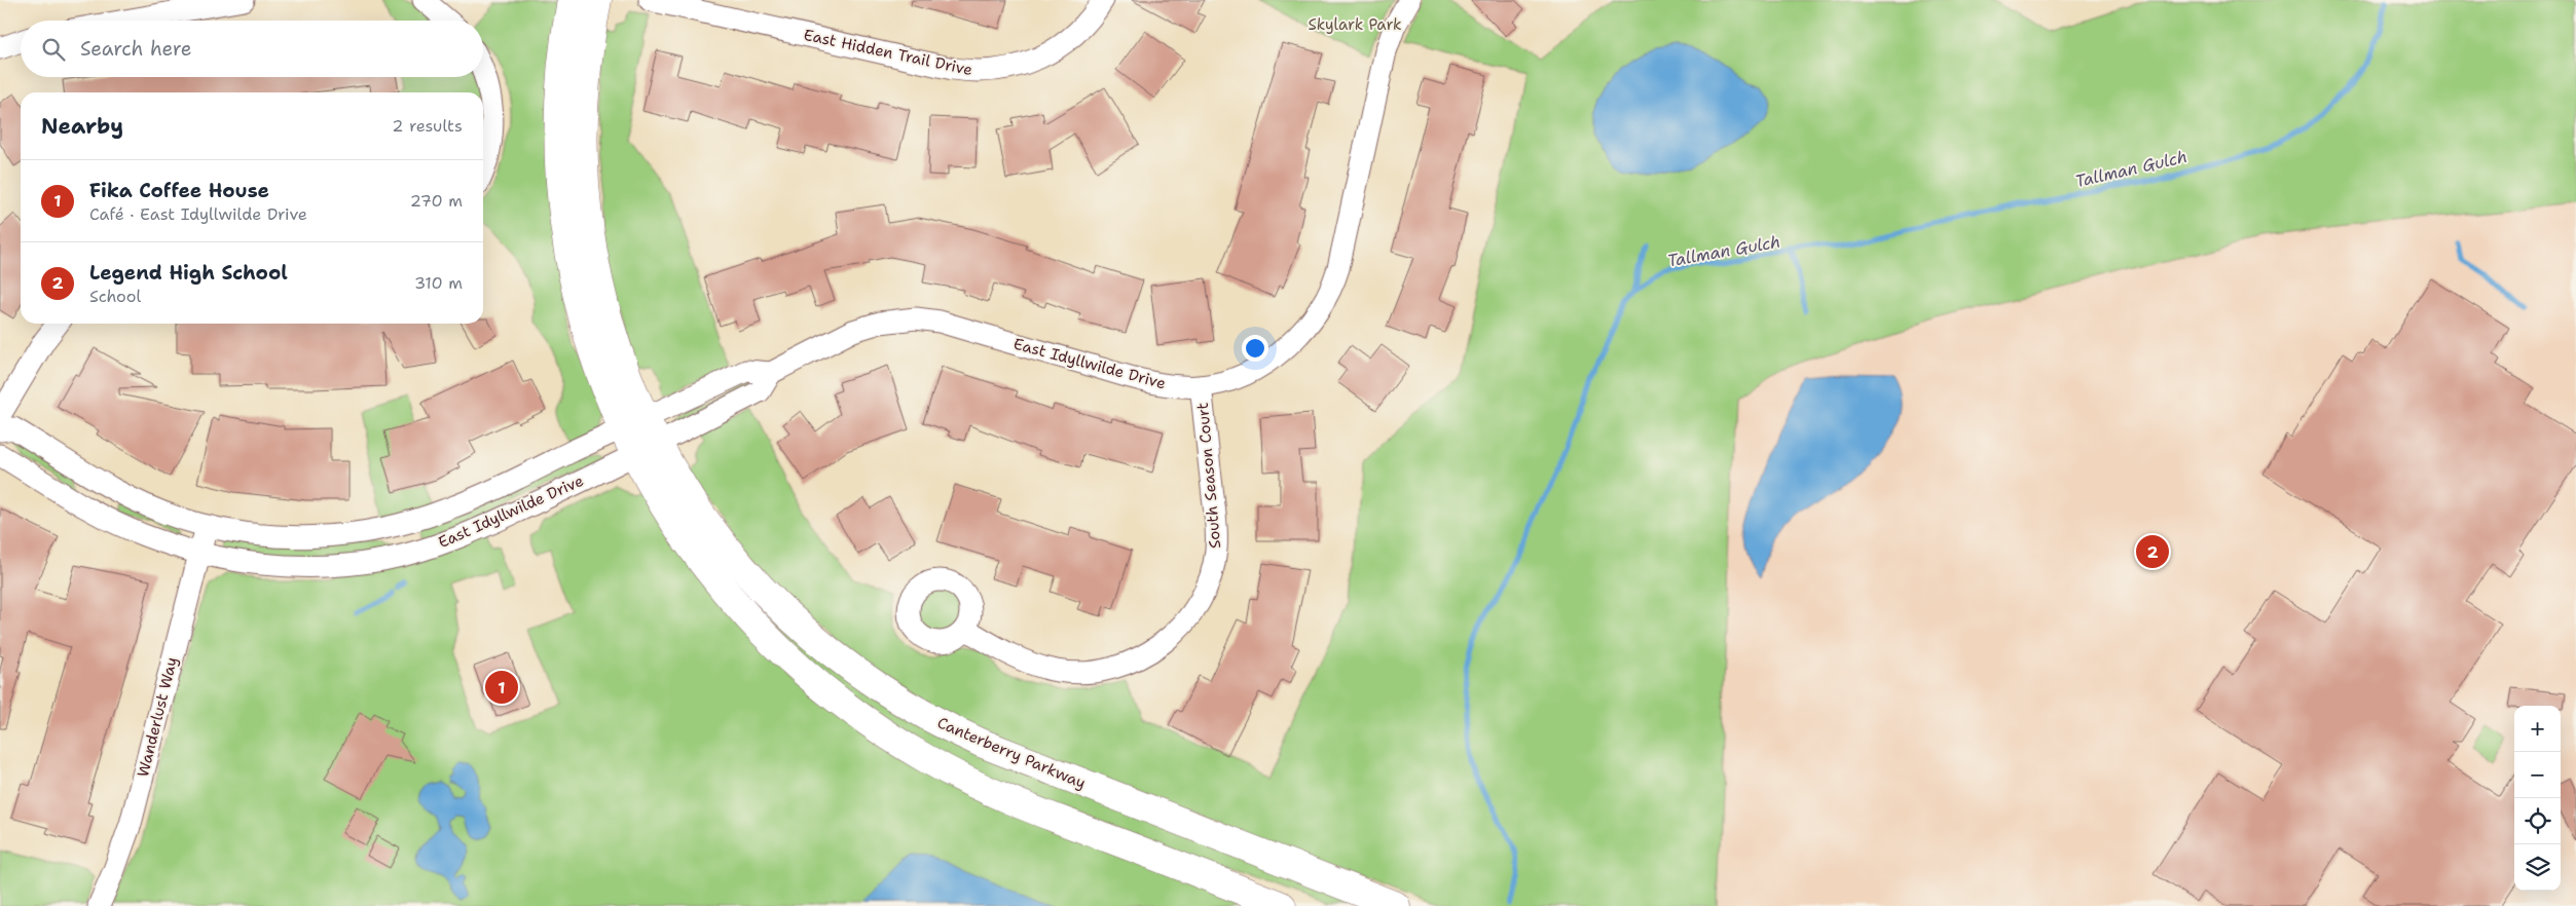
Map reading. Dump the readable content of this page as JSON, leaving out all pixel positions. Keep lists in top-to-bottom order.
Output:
{
  "streets": {
    "street": [
      "East Hidden Trail Drive",
      "East Idyllwilde Drive",
      "South Season Court",
      "Wanderlust Way",
      "Canterberry Parkway"
    ]
  },
  "crossings": [
    ["East Idyllwilde Drive", "South Season Court"],
    ["East Idyllwilde Drive", "Wanderlust Way"],
    ["East Idyllwilde Drive", "Canterberry Parkway"]
  ],
  "water": ["Tallman Gulch"],
  "parks": ["Skylark Park"],
  "page": {
    "search": "Search here",
    "heading": ["Nearby", "2 results"],
    "list": [
      {
        "mark": "1",
        "name": "Fika Coffee House",
        "note": "Café · East Idyllwilde Drive",
        "value": "270 m"
      },
      {
        "mark": "2",
        "name": "Legend High School",
        "note": "School",
        "value": "310 m"
      }
    ],
    "pins": ["2", "1"],
    "map_buttons": ["+", "−"]
  }
}
